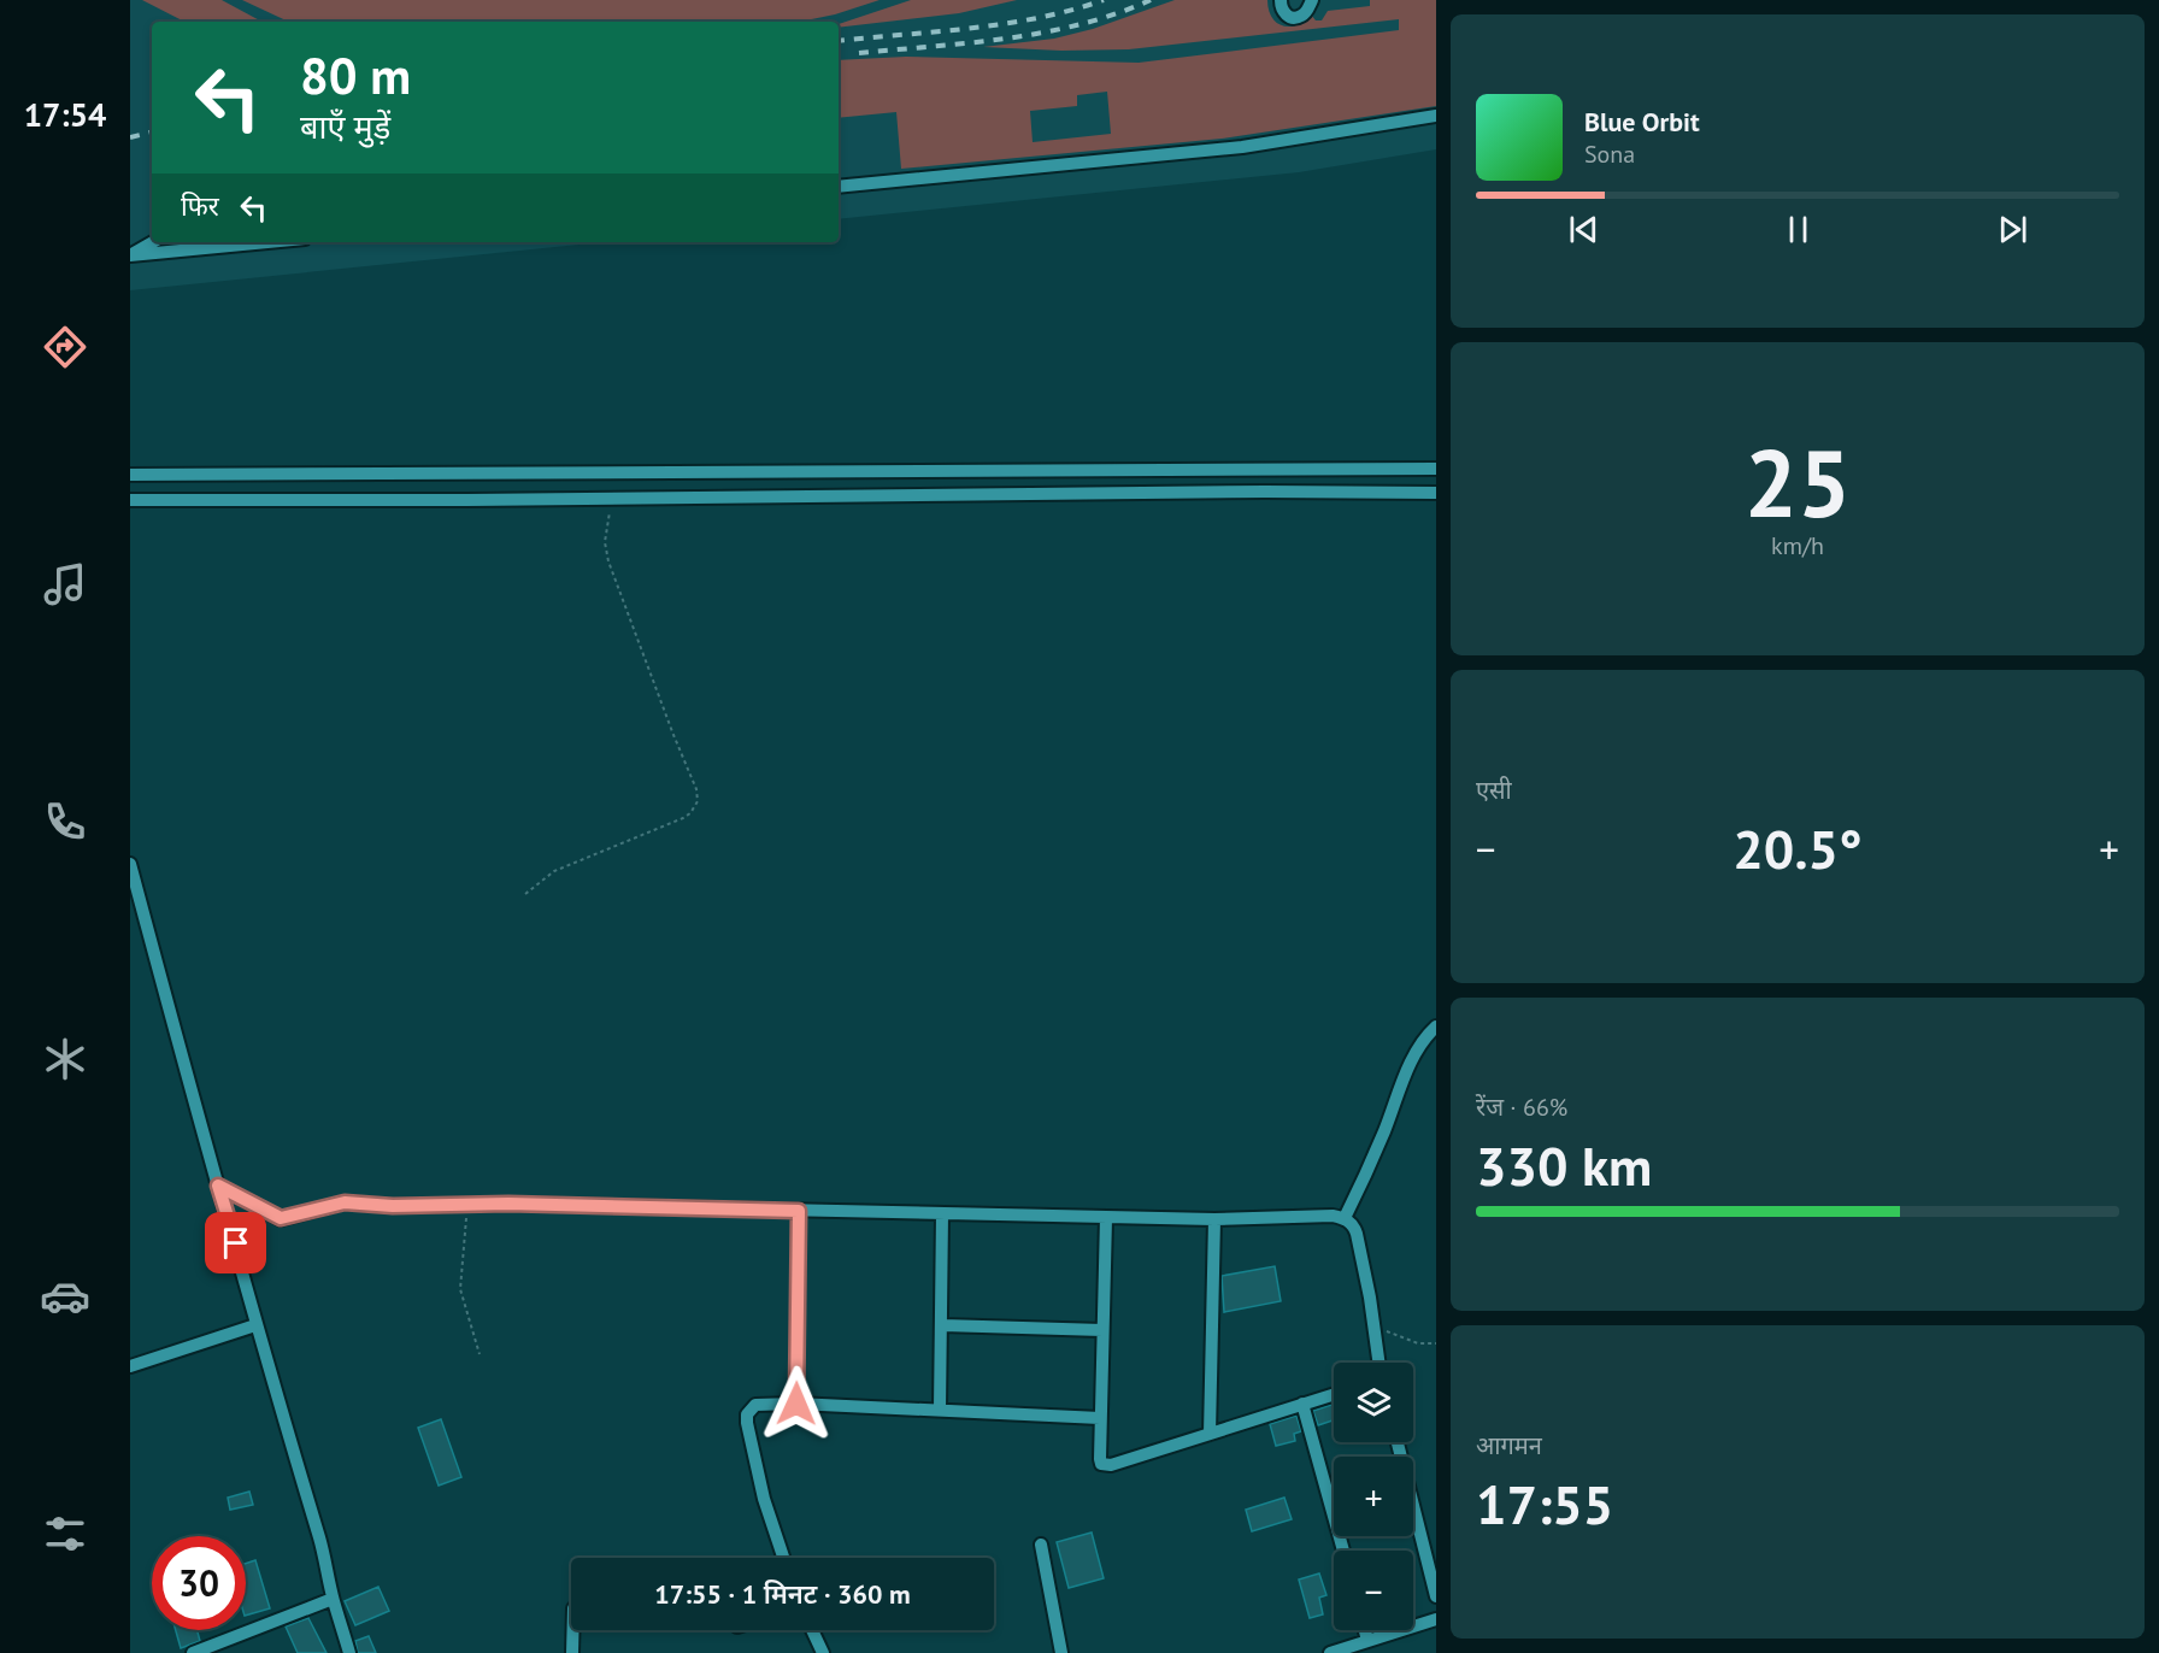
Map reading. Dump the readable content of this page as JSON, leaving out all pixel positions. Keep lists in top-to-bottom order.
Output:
{
  "page": {
    "tabs": "17:54",
    "turn": ["80 m", "बाएँ मुड़ें"],
    "song": ["Blue Orbit", "Sona"],
    "then": "फिर",
    "tile": [
      ["25", "km/h"],
      "एसी",
      ["रेंज · 66%", "330 km"],
      ["आगमन", "17:55"]
    ],
    "heat": ["−", "20.5°", "+"],
    "map_buttons": ["+", "−"],
    "limit": "30",
    "trip": "17:55 · 1 मिनट · 360 m"
  }
}
